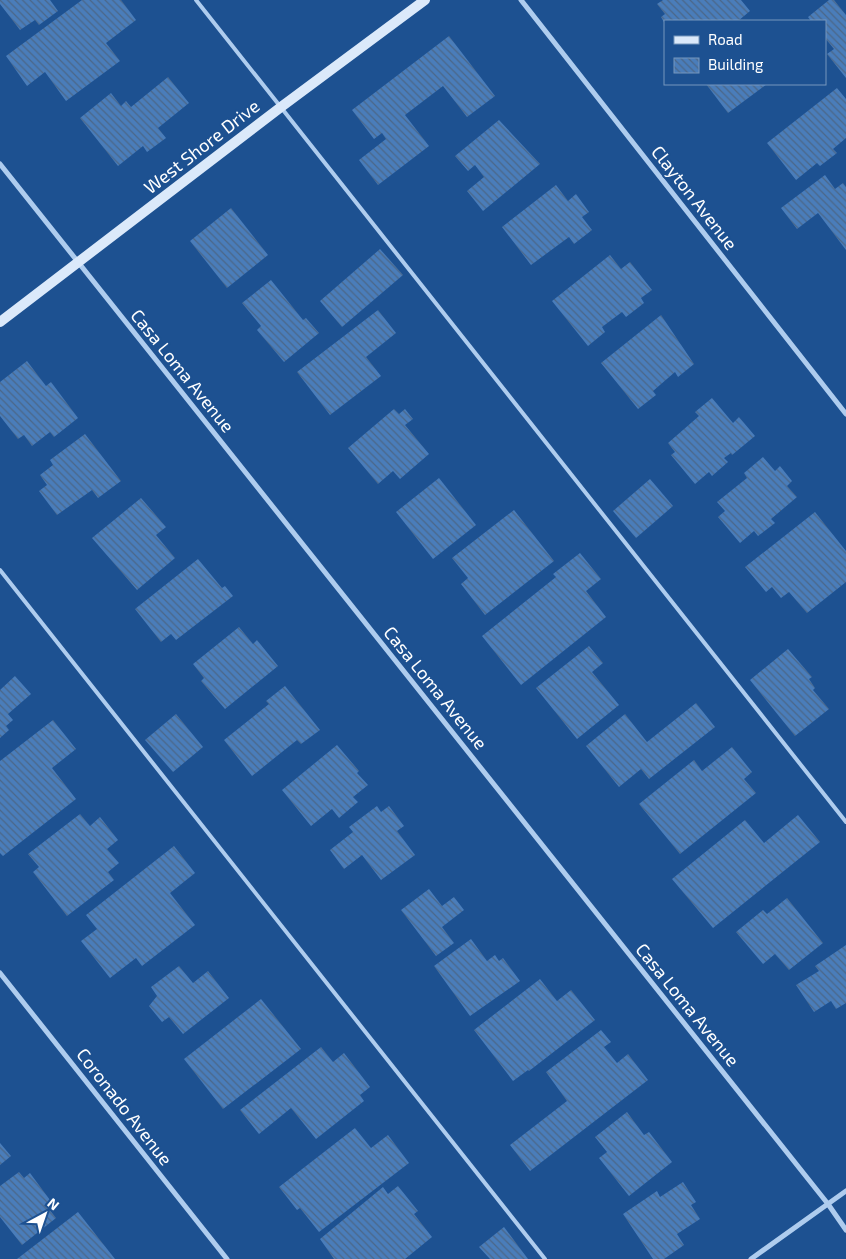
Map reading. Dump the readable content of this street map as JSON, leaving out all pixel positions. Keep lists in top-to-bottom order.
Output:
{
  "streets": {
    "street": [
      "West Shore Drive",
      "Clayton Avenue",
      "Casa Loma Avenue",
      "Coronado Avenue"
    ]
  },
  "crossings": [
    ["West Shore Drive", "Casa Loma Avenue"]
  ],
  "legend": ["Road", "Building"],
  "north": "top right"
}
